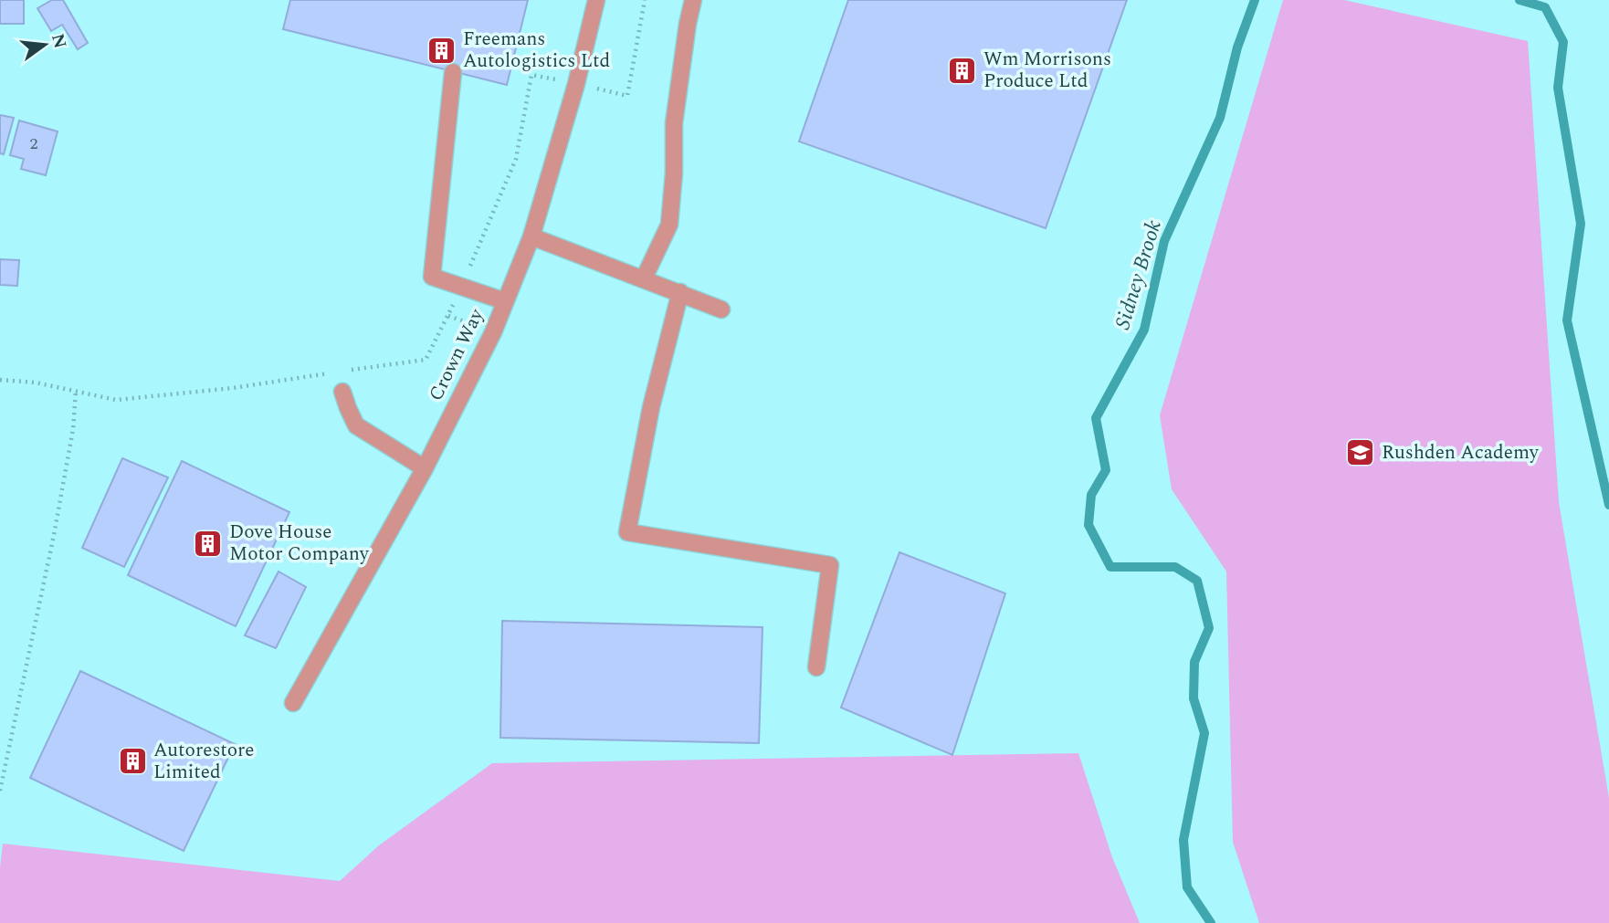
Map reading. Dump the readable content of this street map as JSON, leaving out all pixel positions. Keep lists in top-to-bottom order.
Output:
{
  "streets": {
    "street": ["Crown Way"]
  },
  "water": ["Sidney Brook"],
  "places": {
    "building": [
      "Freemans Autologistics Ltd",
      "Wm Morrisons Produce Ltd",
      "Dove House Motor Company",
      "Autorestore Limited"
    ],
    "school or university": ["Rushden Academy"]
  },
  "house_numbers": ["2"],
  "north": "right"
}
